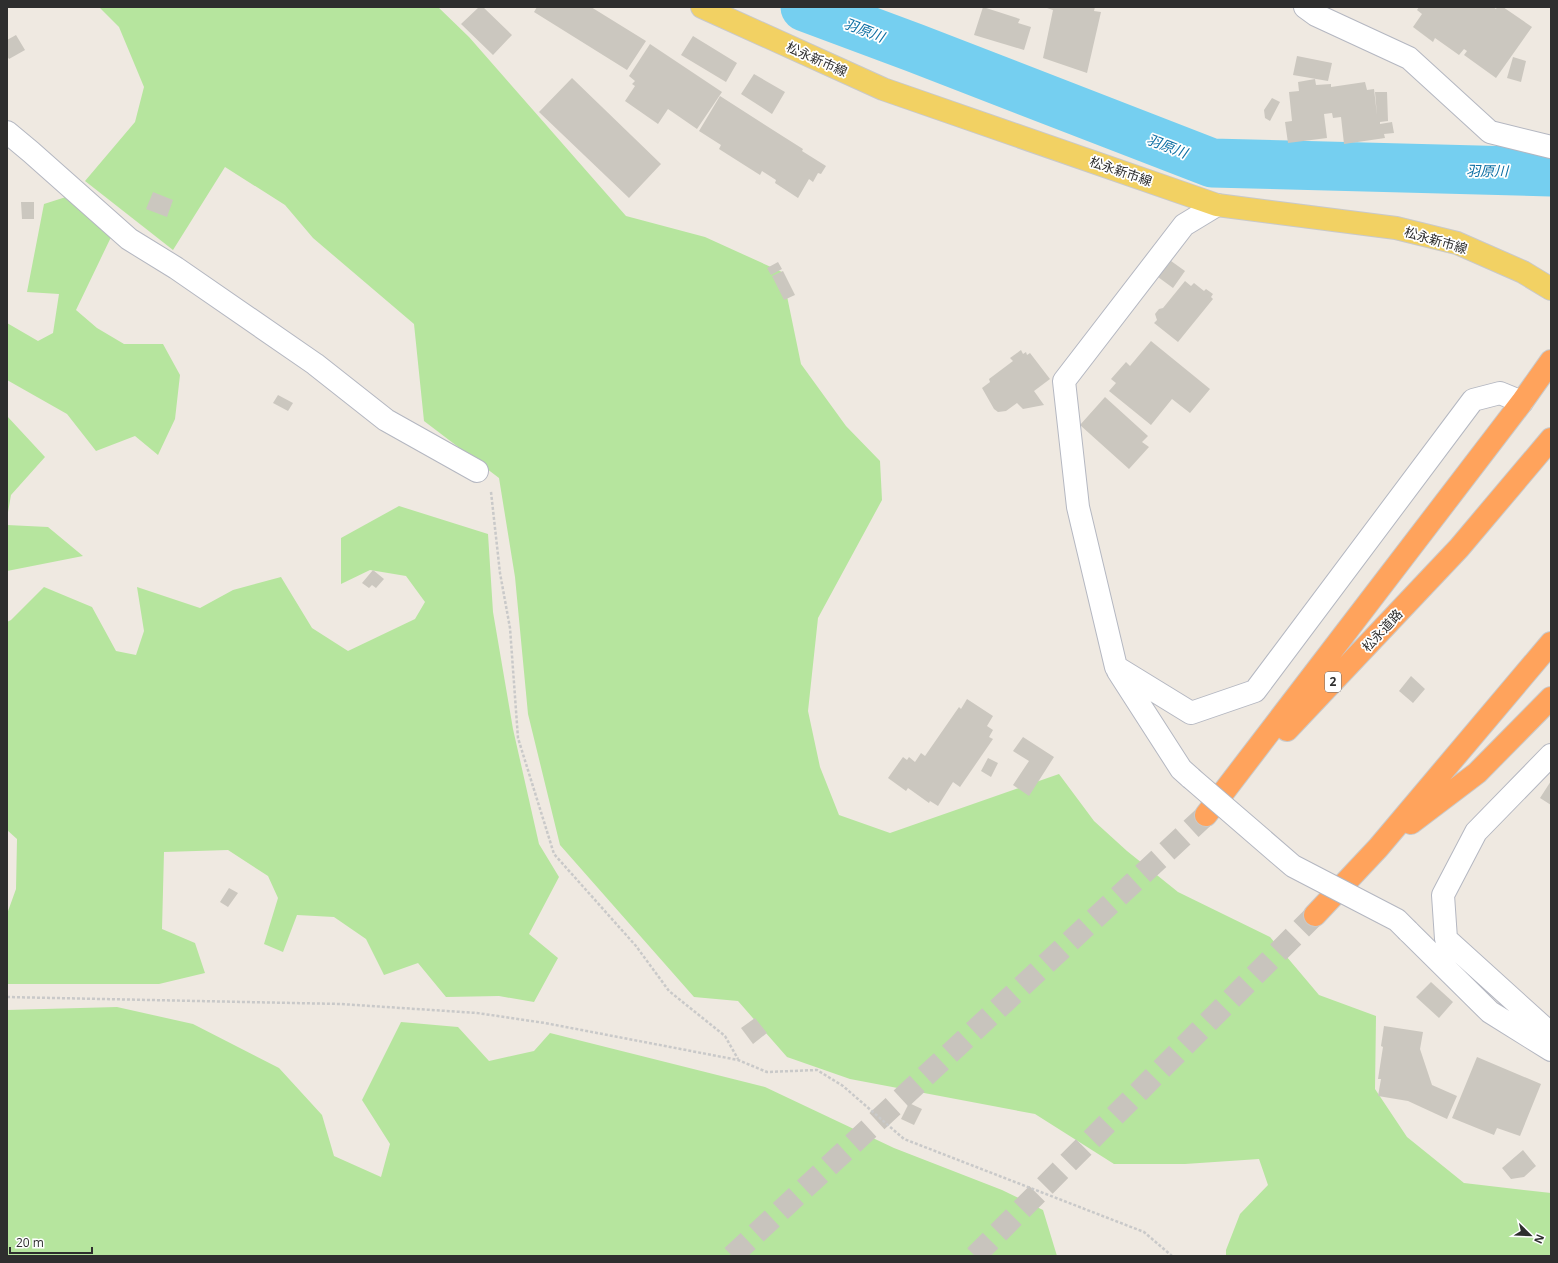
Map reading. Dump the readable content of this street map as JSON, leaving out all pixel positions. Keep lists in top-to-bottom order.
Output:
{
  "streets": {
    "highway": ["松永道路", "2"],
    "main road": ["松永新市線"]
  },
  "water": ["羽原川"],
  "scale_bar": "20 m",
  "north": "bottom right"
}
